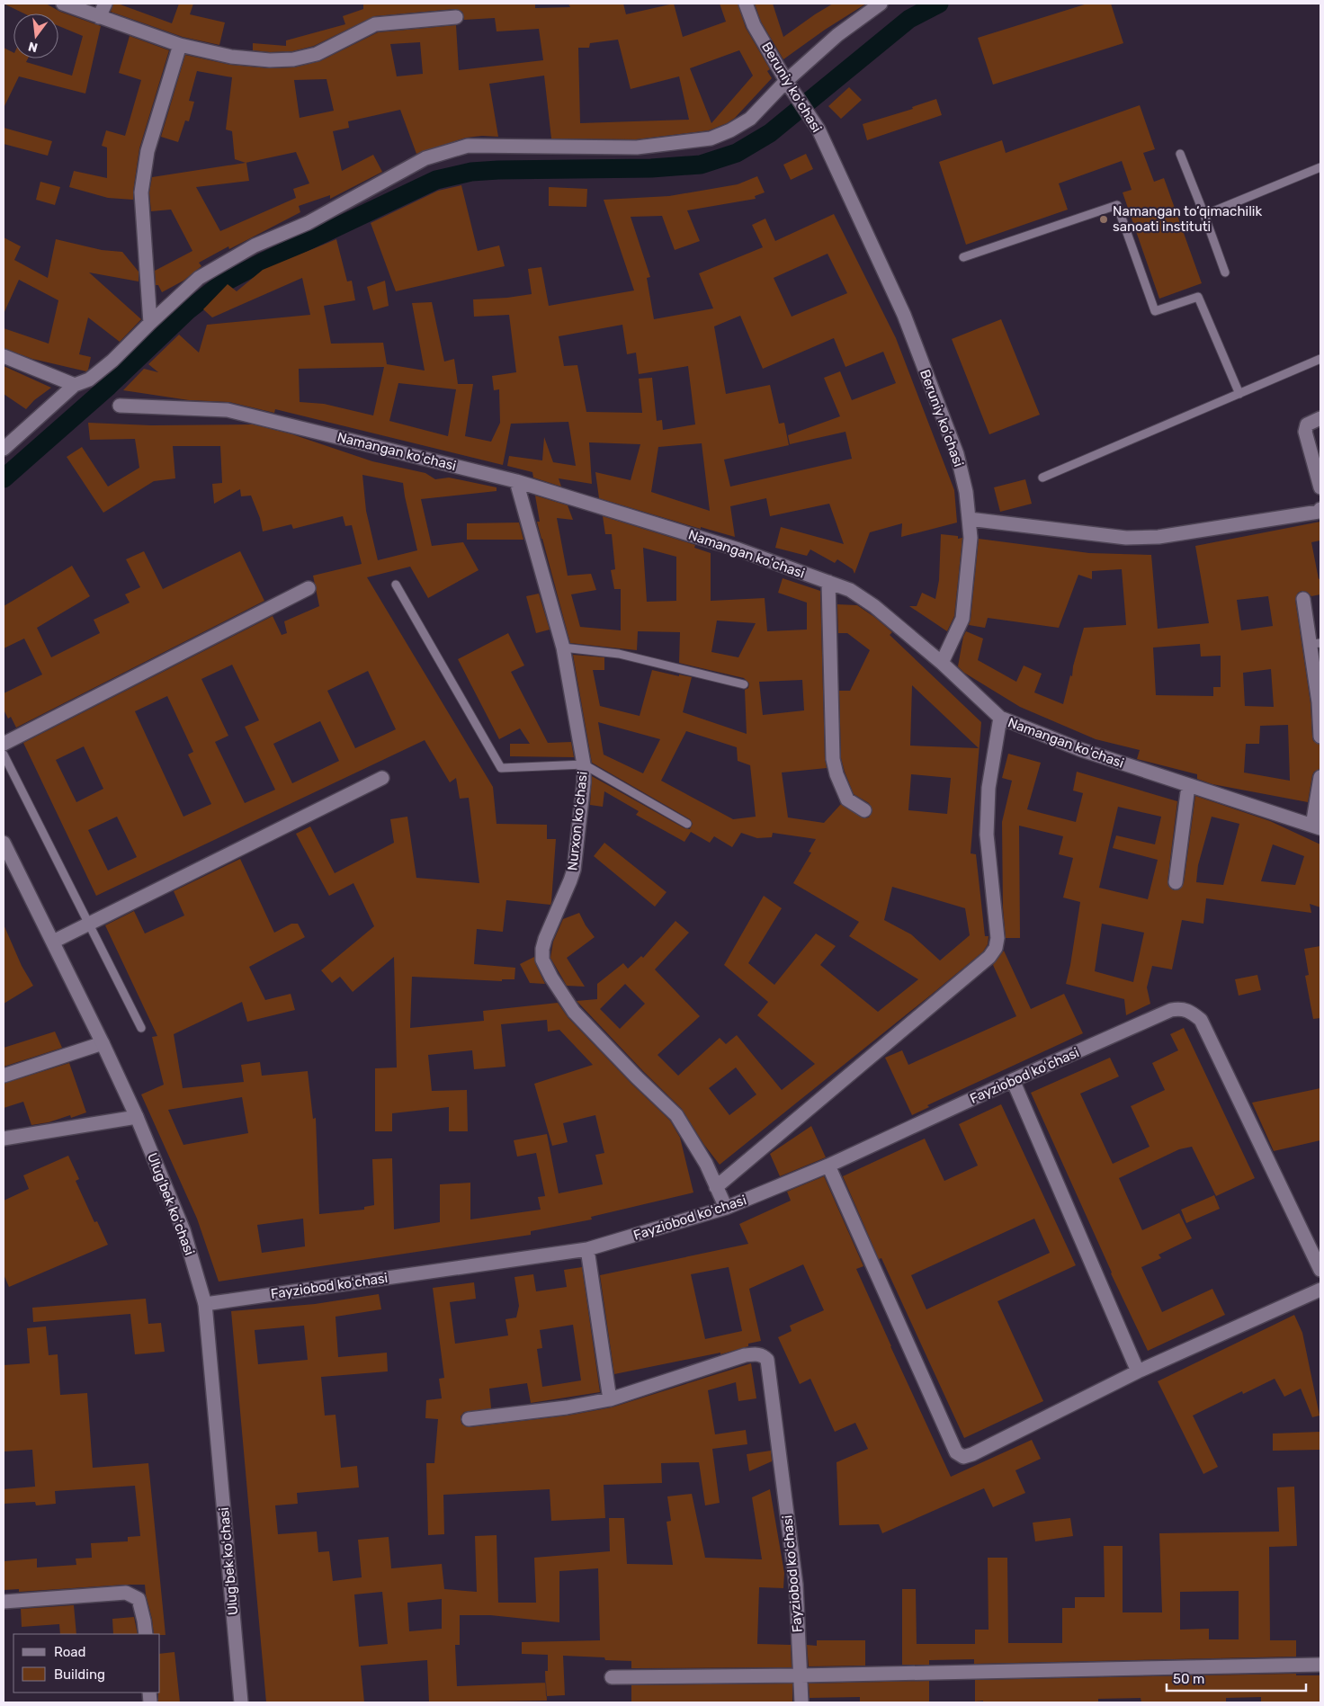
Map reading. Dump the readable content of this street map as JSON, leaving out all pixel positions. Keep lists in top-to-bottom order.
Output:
{
  "streets": {
    "street": [
      "Beruniy koʻchasi",
      "Namangan koʻchasi",
      "Nurxon koʻchasi",
      "Fayziobod koʻchasi",
      "Ulugʻbek koʻchasi"
    ]
  },
  "crossings": [
    ["Beruniy koʻchasi", "Namangan koʻchasi"],
    ["Namangan koʻchasi", "Nurxon koʻchasi"],
    ["Nurxon koʻchasi", "Fayziobod koʻchasi"],
    ["Fayziobod koʻchasi", "Ulugʻbek koʻchasi"]
  ],
  "places": ["Namangan to‘qimachilik sanoati instituti"],
  "legend": ["Road", "Building"],
  "scale_bar": "50 m",
  "north": "bottom"
}
